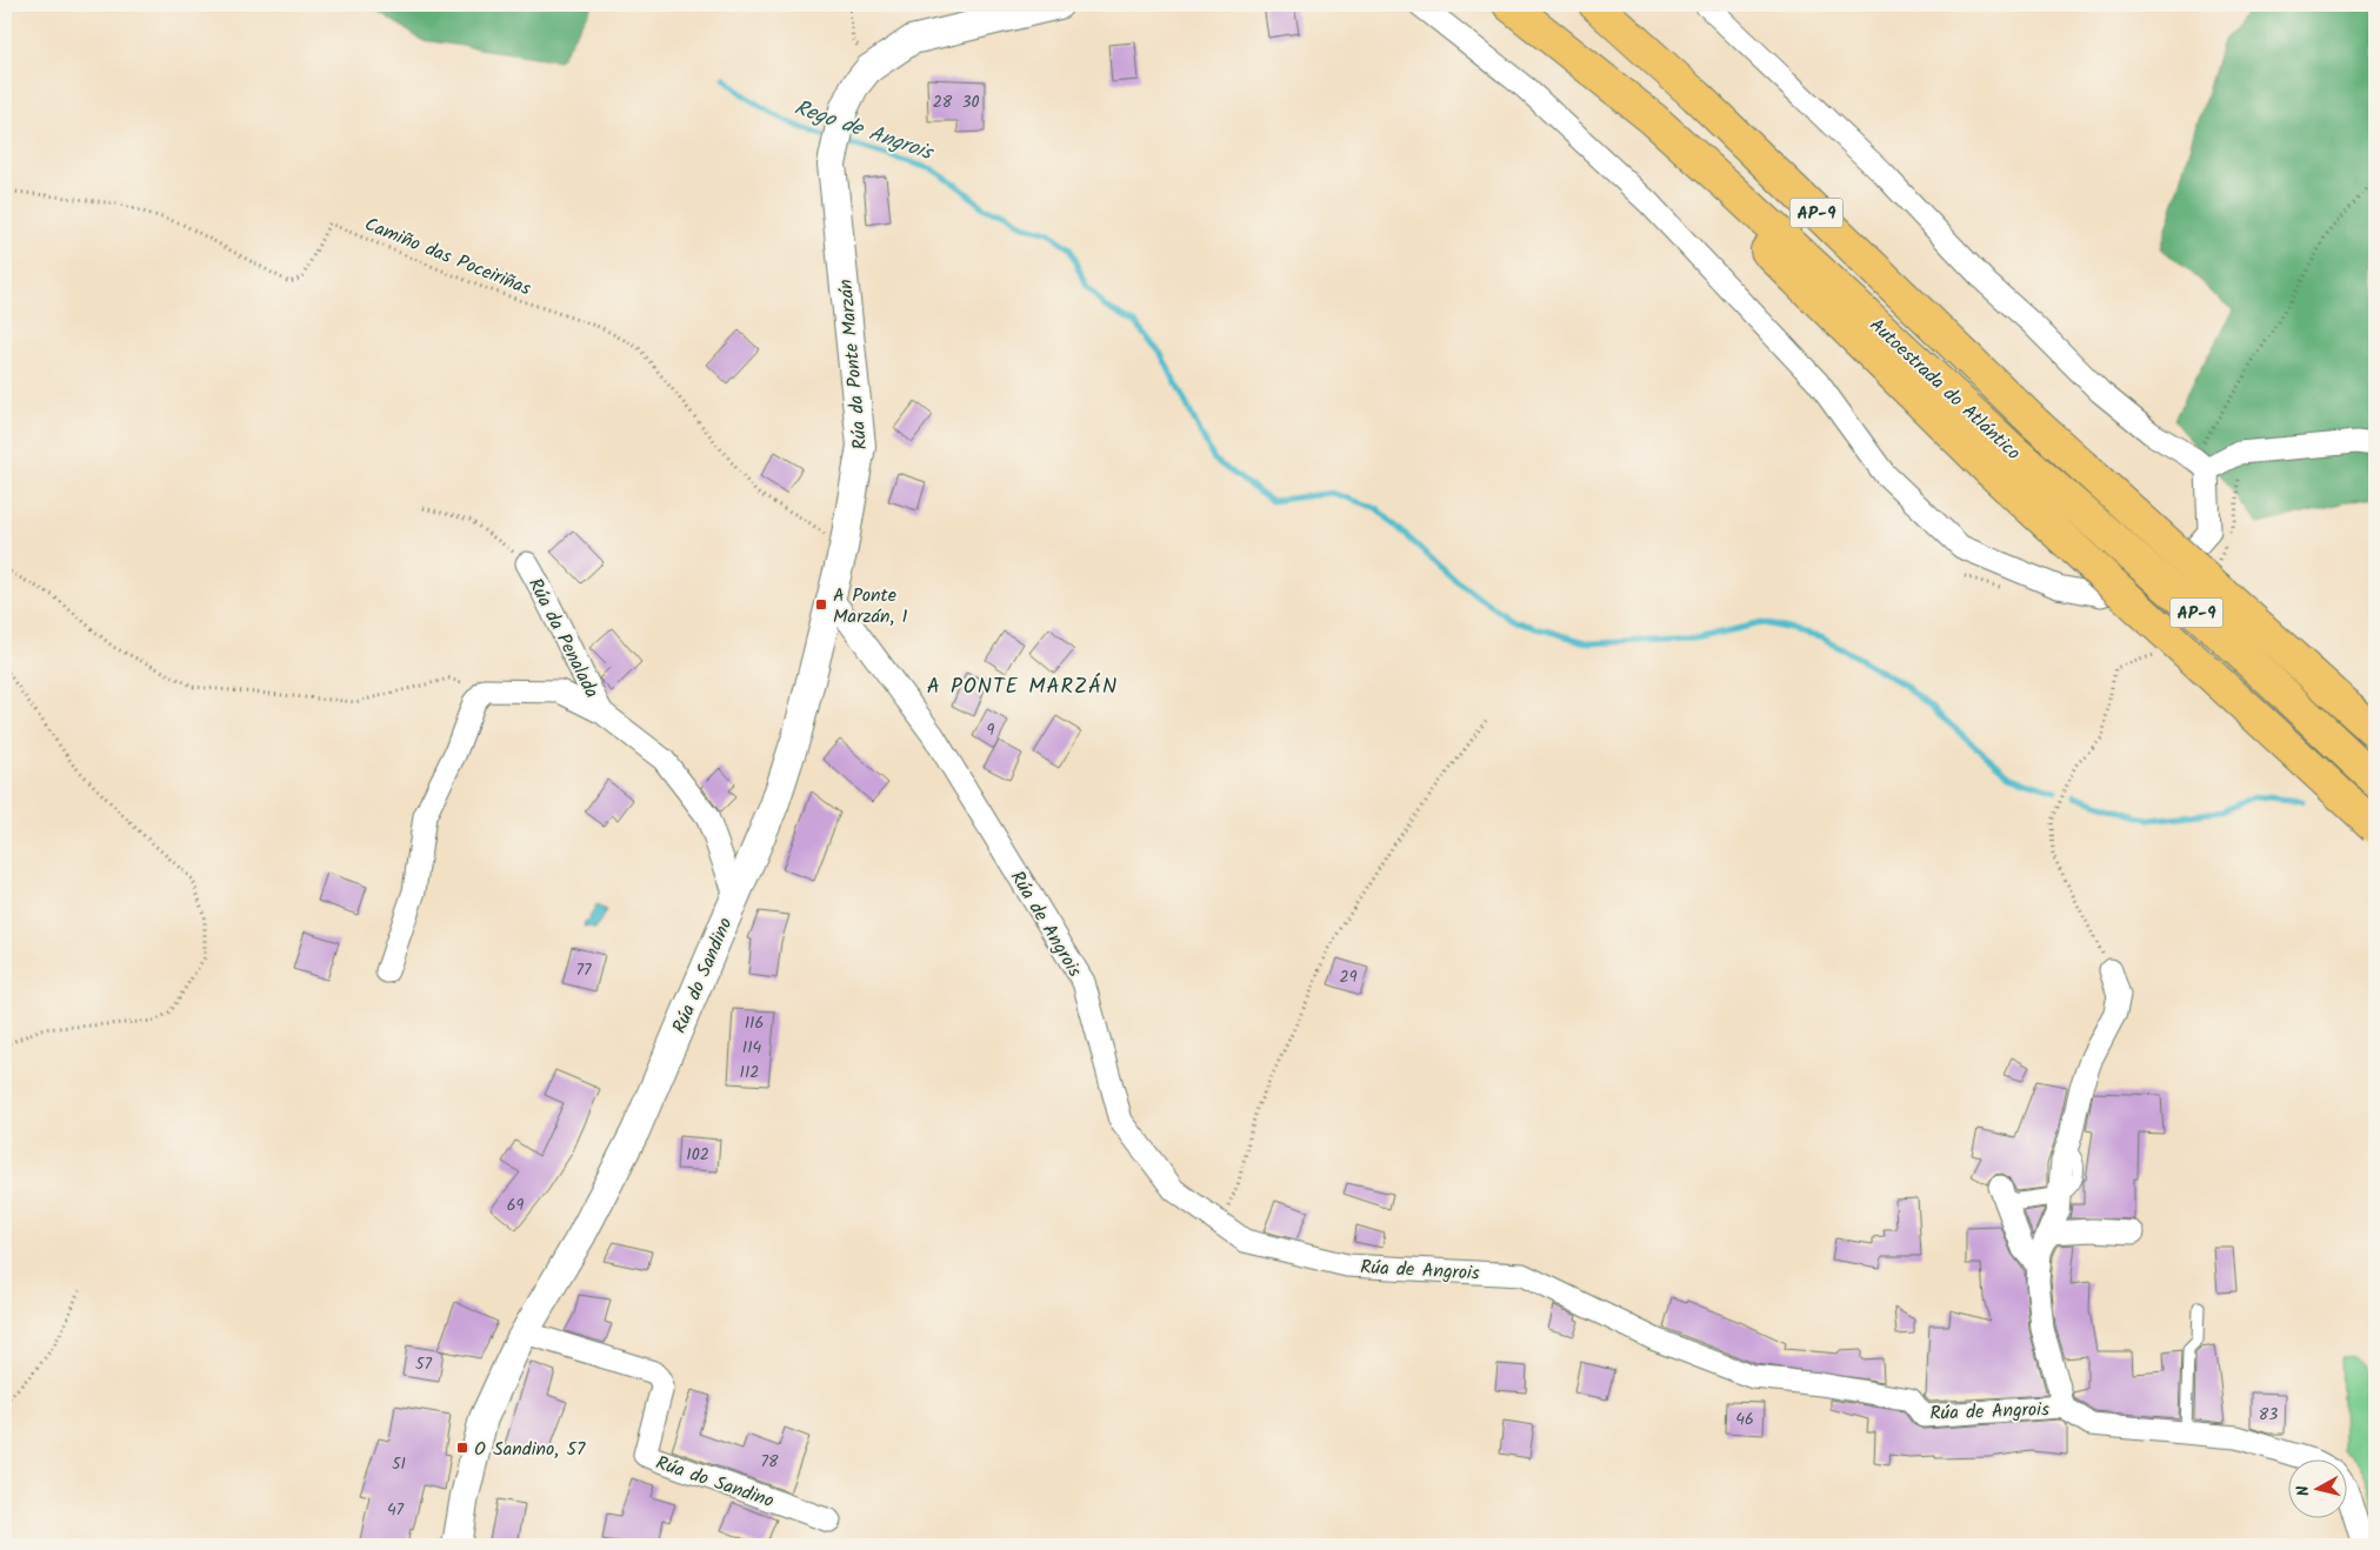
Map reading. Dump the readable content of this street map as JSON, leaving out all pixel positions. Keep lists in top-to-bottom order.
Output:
{
  "streets": {
    "highway": ["AP-9", "Autoestrada do Atlántico"],
    "street": [
      "Rúa da Ponte Marzán",
      "Rúa da Penalada",
      "Rúa de Angrois",
      "Rúa do Sandino"
    ],
    "path": ["Camiño das Poceiriñas"]
  },
  "crossings": [
    ["Camiño das Poceiriñas", "Rúa da Ponte Marzán"],
    ["Rúa da Ponte Marzán", "Rúa de Angrois"],
    ["Rúa da Ponte Marzán", "Rúa do Sandino"],
    ["Rúa da Penalada", "Rúa do Sandino"],
    ["Rúa de Angrois", "Rúa do Sandino"]
  ],
  "districts": ["A PONTE MARZÁN"],
  "water": ["Rego de Angrois"],
  "places": {
    "transit": ["A Ponte Marzán, 1", "O Sandino, 57"]
  },
  "house_numbers": [
    "28",
    "30",
    "9",
    "77",
    "29",
    "116",
    "114",
    "112",
    "102",
    "69",
    "57",
    "83",
    "46",
    "78",
    "51",
    "47"
  ],
  "north": "left"
}
